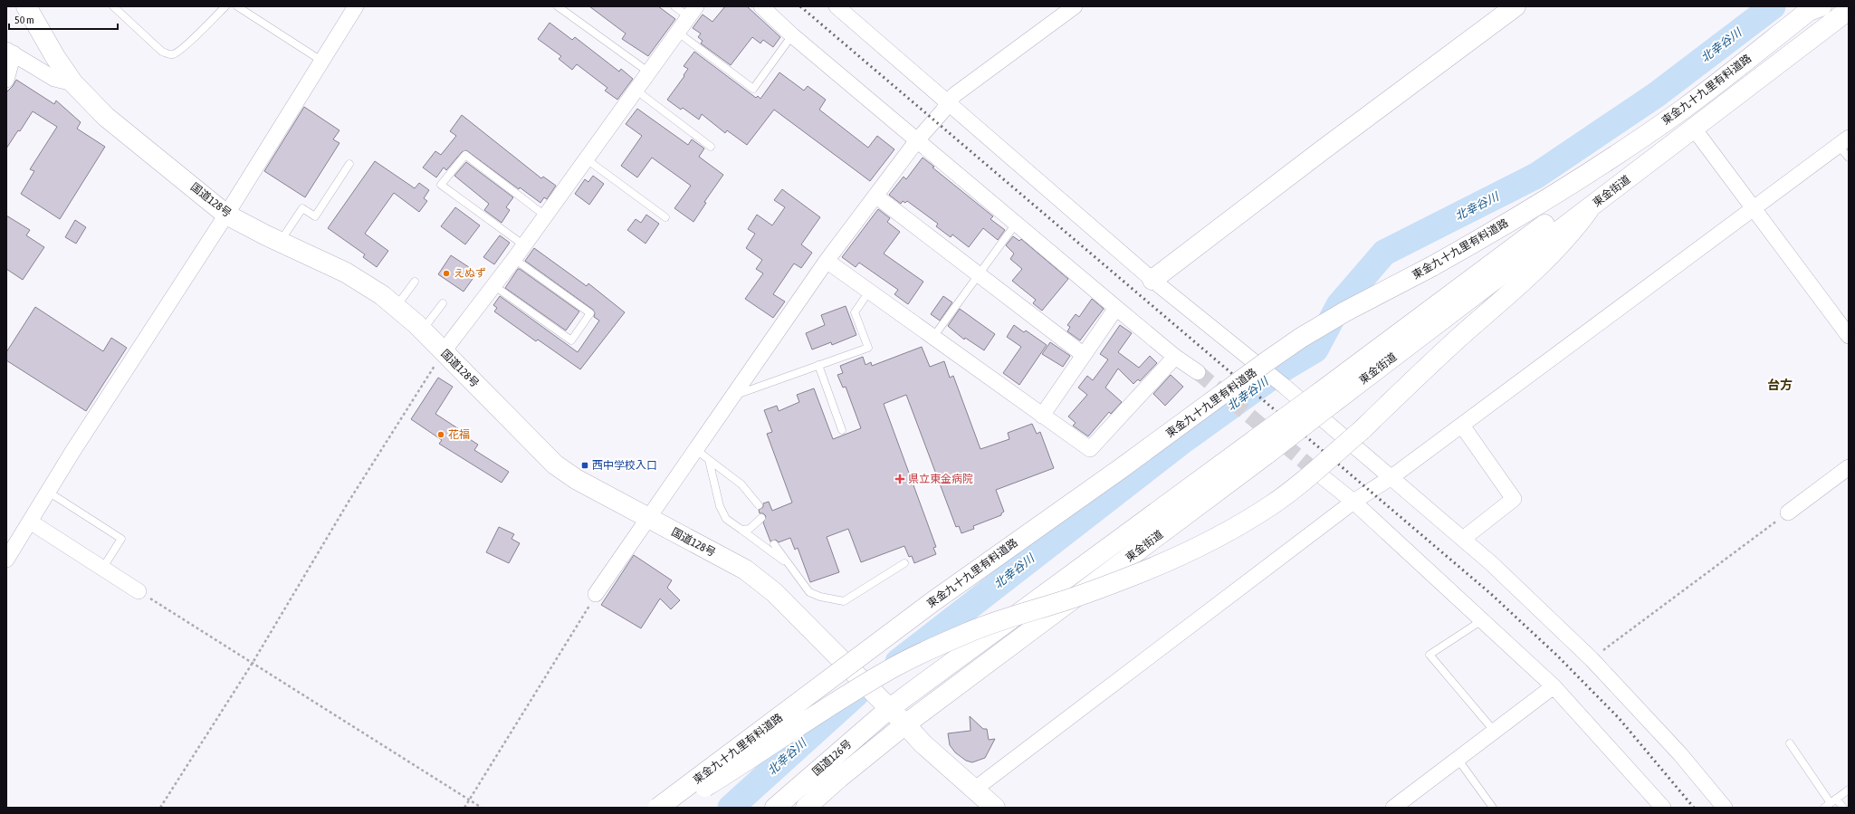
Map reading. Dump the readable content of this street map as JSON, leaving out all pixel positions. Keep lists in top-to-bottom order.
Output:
{
  "streets": {
    "main road": [
      "東金九十九里有料道路",
      "東金街道",
      "国道128号",
      "国道126号"
    ]
  },
  "crossings": [
    ["東金九十九里有料道路", "東金街道"],
    ["東金街道", "国道128号"],
    ["東金街道", "国道126号"],
    ["国道128号", "国道126号"]
  ],
  "districts": ["台方"],
  "water": ["北幸谷川"],
  "places": {
    "other": ["えぬず", "花福"],
    "transit": ["西中学校入口"],
    "health": ["県立東金病院"]
  },
  "scale_bar": "50 m"
}
